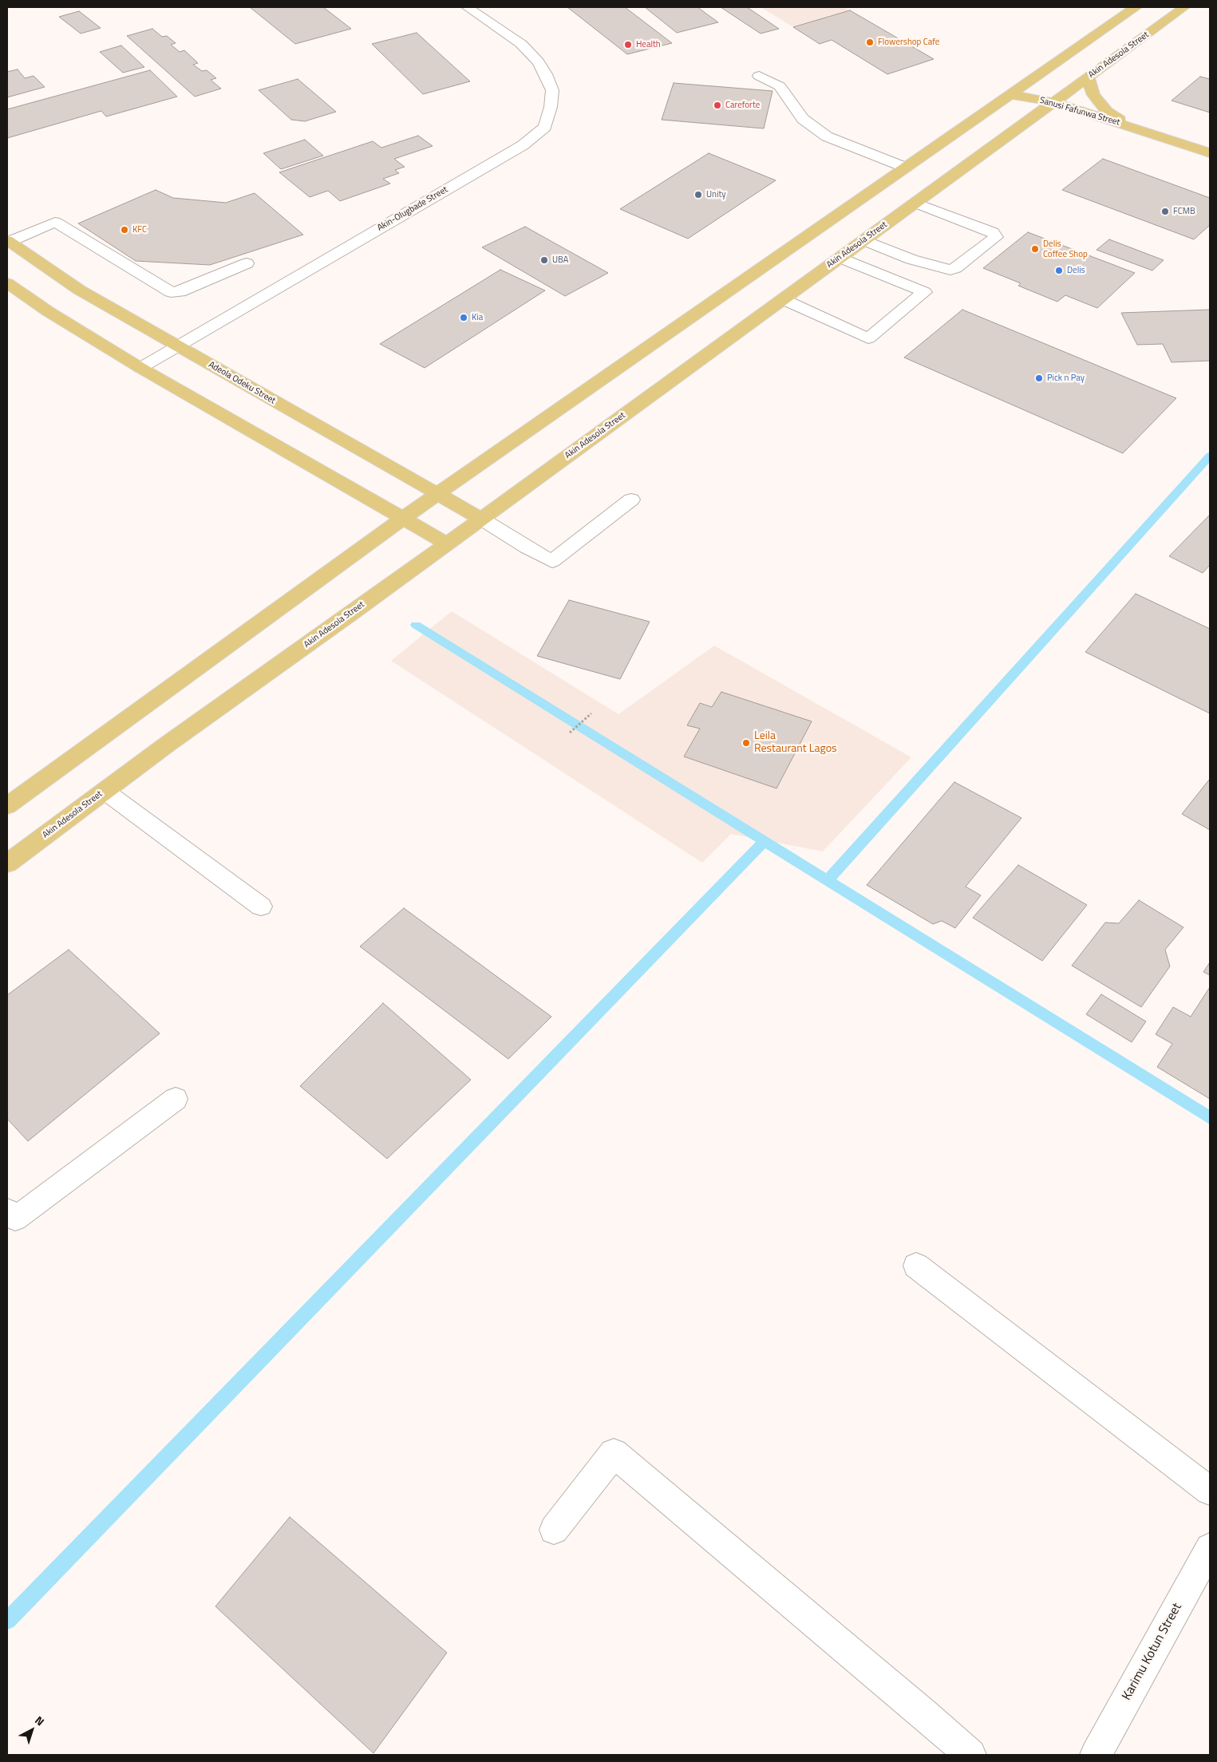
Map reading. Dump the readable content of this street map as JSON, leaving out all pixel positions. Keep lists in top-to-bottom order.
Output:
{
  "streets": {
    "main road": ["Akin Adesola Street", "Sanusi Fafunwa Street", "Adeola Odeku Street"],
    "street": ["Akin-Olugbade Street", "Karimu Kotun Street"]
  },
  "crossings": [
    ["Akin Adesola Street", "Sanusi Fafunwa Street"],
    ["Akin Adesola Street", "Adeola Odeku Street"],
    ["Akin-Olugbade Street", "Adeola Odeku Street"]
  ],
  "places": [
    "Flowershop Cafe",
    "Health",
    "Careforte",
    "Unity",
    "FCMB",
    "KFC",
    "Delis Coffee Shop",
    "UBA",
    "Delis",
    "Kia",
    "Pick n Pay",
    "Leila Restaurant Lagos"
  ],
  "north": "top right"
}
